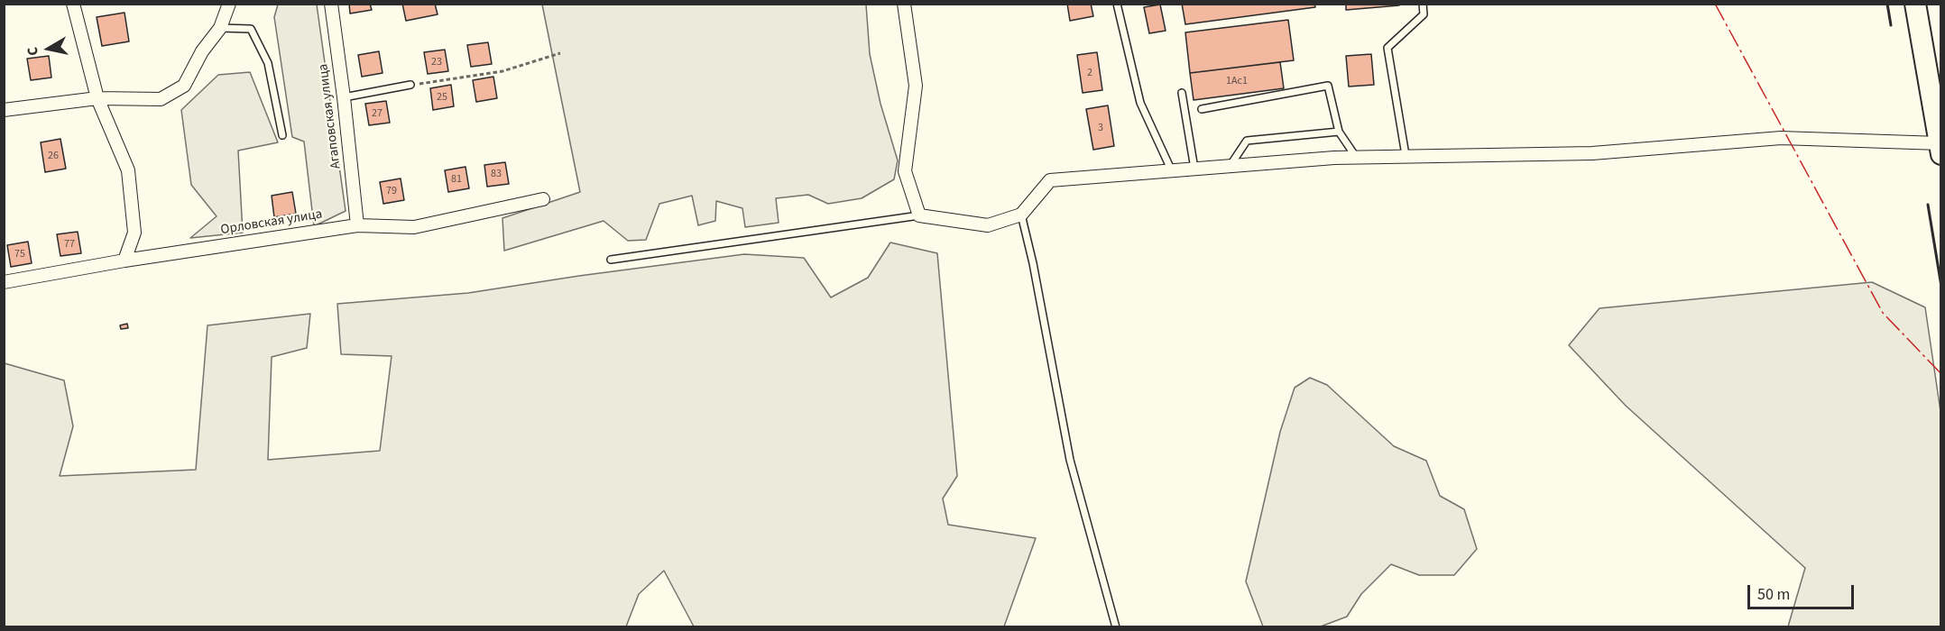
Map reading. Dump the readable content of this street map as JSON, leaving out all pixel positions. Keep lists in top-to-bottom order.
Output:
{
  "streets": {
    "street": ["Агаповская улица", "Орловская улица"]
  },
  "crossings": [
    ["Агаповская улица", "Орловская улица"]
  ],
  "house_numbers": [
    "23",
    "2",
    "1Ас1",
    "25",
    "27",
    "3",
    "26",
    "83",
    "81",
    "79",
    "77",
    "75"
  ],
  "scale_bar": "50 m",
  "north": "left"
}
